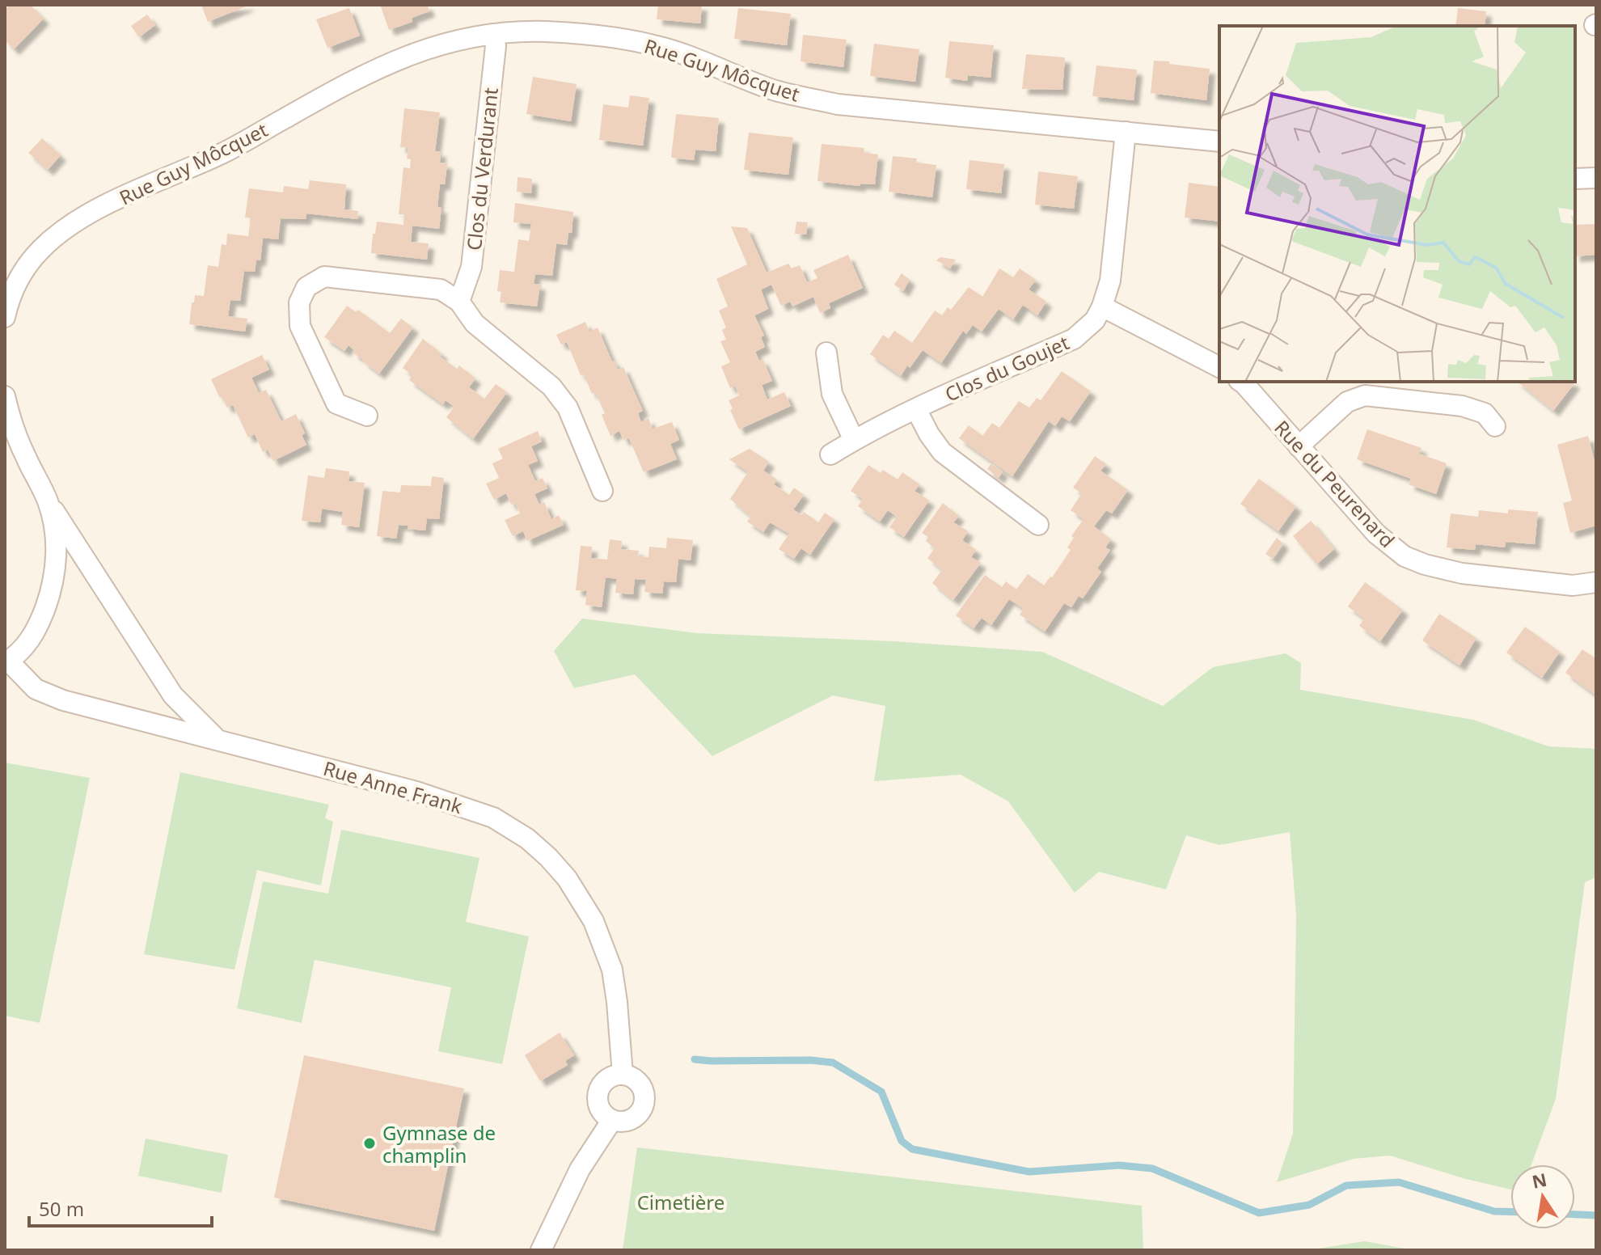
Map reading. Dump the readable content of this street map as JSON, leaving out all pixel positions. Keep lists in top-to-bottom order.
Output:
{
  "streets": {
    "street": [
      "Rue Guy Môcquet",
      "Clos du Verdurant",
      "Clos du Goujet",
      "Rue du Peurenard",
      "Rue Anne Frank"
    ]
  },
  "crossings": [
    ["Rue Guy Môcquet", "Clos du Verdurant"],
    ["Rue Guy Môcquet", "Clos du Goujet"]
  ],
  "parks": ["Cimetière"],
  "places": ["Gymnase de champlin"],
  "scale_bar": "50 m",
  "north": "top"
}
